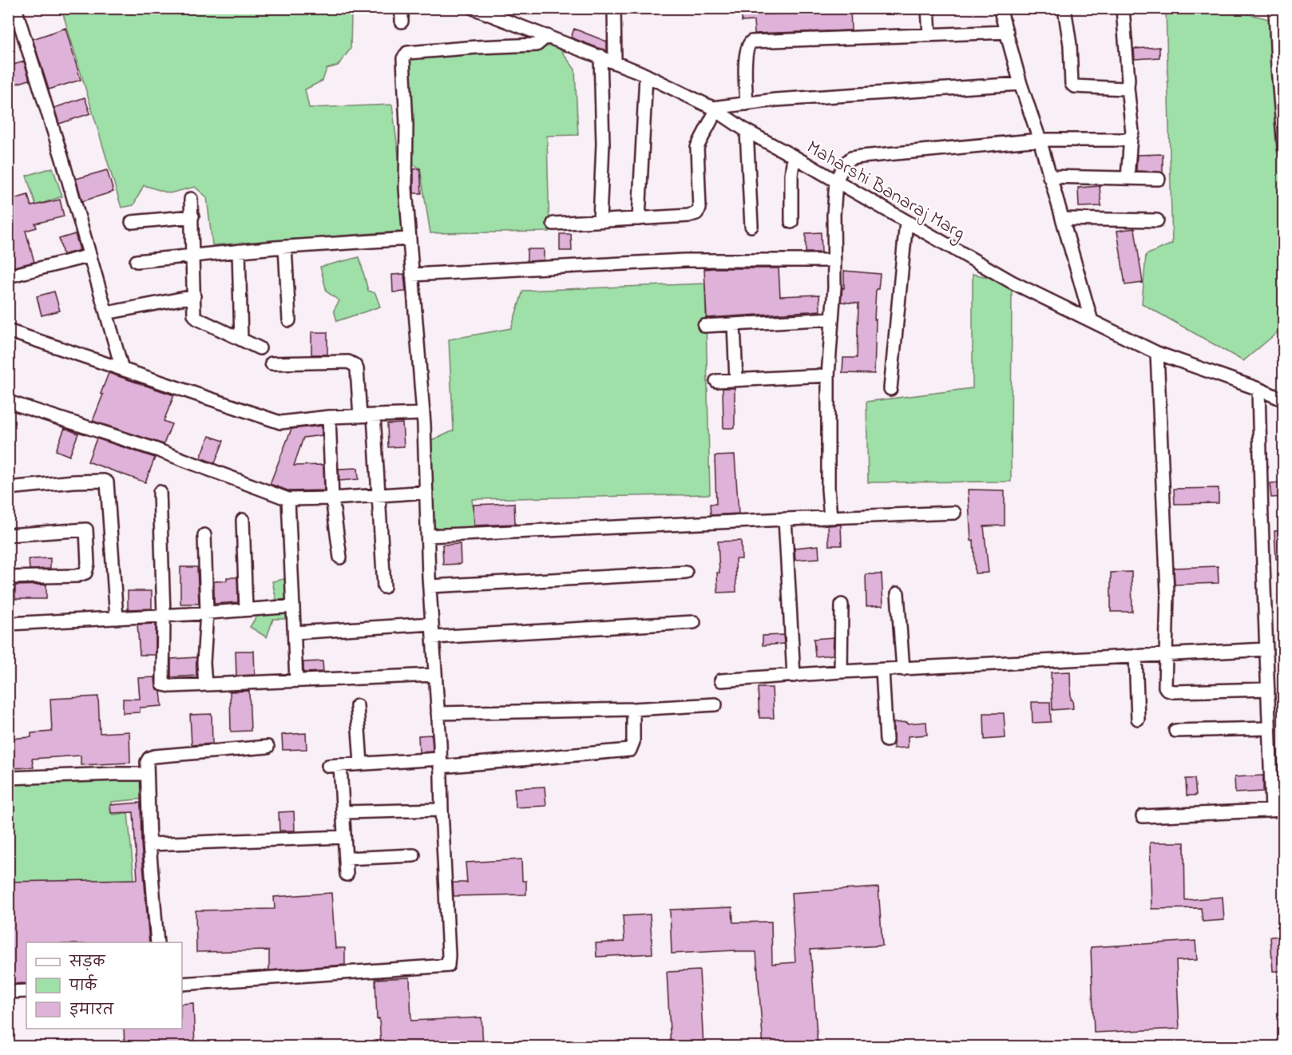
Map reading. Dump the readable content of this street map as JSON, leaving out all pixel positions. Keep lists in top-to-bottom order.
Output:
{
  "streets": {
    "street": ["Maharshi Banaraj Marg"]
  },
  "legend": ["सड़क", "पार्क", "इमारत"]
}
